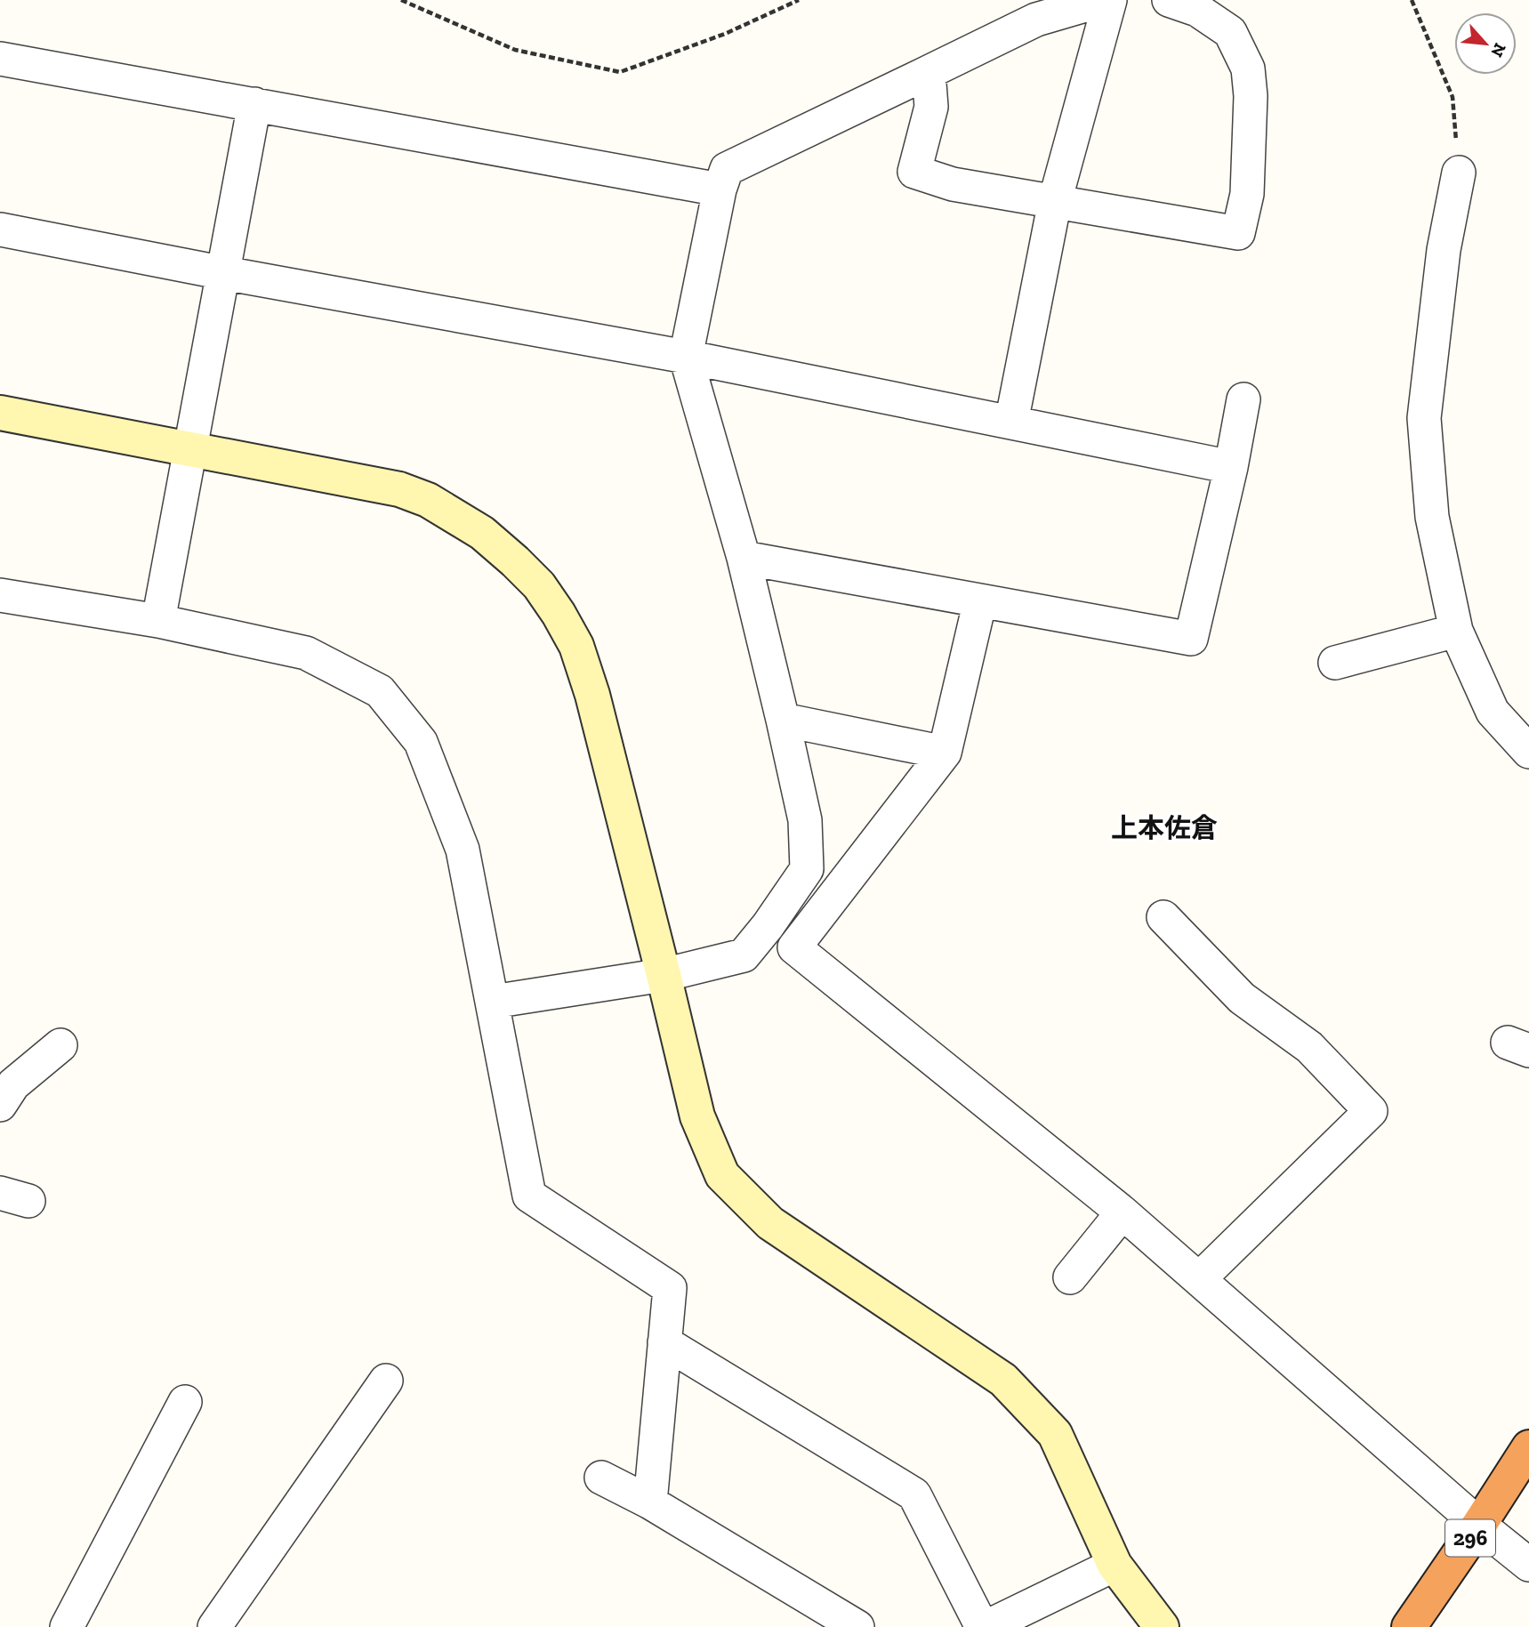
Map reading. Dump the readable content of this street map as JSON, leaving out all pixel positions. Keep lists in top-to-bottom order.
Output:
{
  "streets": {
    "highway": ["296"]
  },
  "districts": ["上本佐倉"],
  "north": "bottom right"
}
